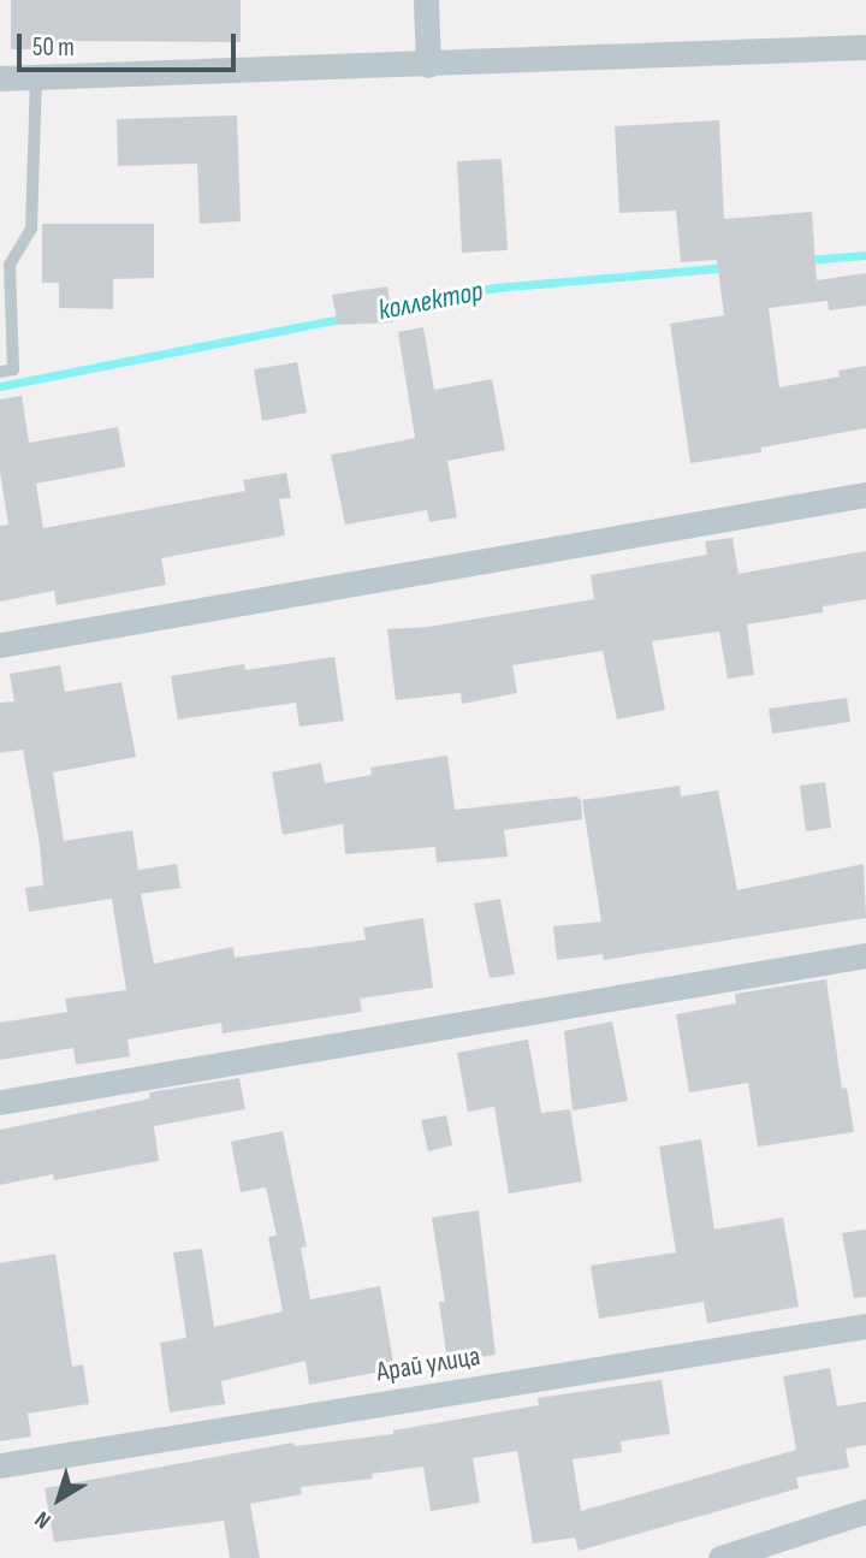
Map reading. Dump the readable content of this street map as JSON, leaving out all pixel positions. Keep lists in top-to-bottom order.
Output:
{
  "streets": {
    "street": ["Арай улица"]
  },
  "water": ["коллектор"],
  "scale_bar": "50 m",
  "north": "bottom left"
}
